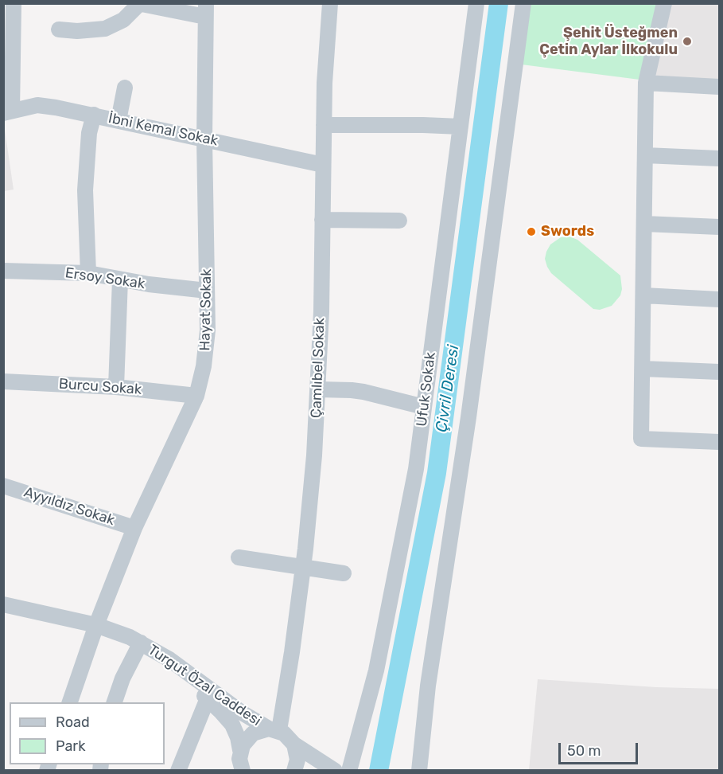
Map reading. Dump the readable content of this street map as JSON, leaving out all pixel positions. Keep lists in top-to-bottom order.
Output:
{
  "streets": {
    "street": [
      "İbni Kemal Sokak",
      "Ersoy Sokak",
      "Hayat Sokak",
      "Çamlıbel Sokak",
      "Burcu Sokak",
      "Ufuk Sokak",
      "Ayyıldız Sokak",
      "Turgut Özal Caddesi"
    ]
  },
  "crossings": [
    ["İbni Kemal Sokak", "Hayat Sokak"],
    ["İbni Kemal Sokak", "Çamlıbel Sokak"],
    ["Ersoy Sokak", "Hayat Sokak"],
    ["Hayat Sokak", "Burcu Sokak"],
    ["Hayat Sokak", "Ayyıldız Sokak"],
    ["Hayat Sokak", "Turgut Özal Caddesi"],
    ["Çamlıbel Sokak", "Turgut Özal Caddesi"]
  ],
  "water": ["Çivril Deresi"],
  "places": ["Şehit Üsteğmen Çetin Aylar İlkokulu", "Swords"],
  "legend": ["Road", "Park"],
  "scale_bar": "50 m"
}
